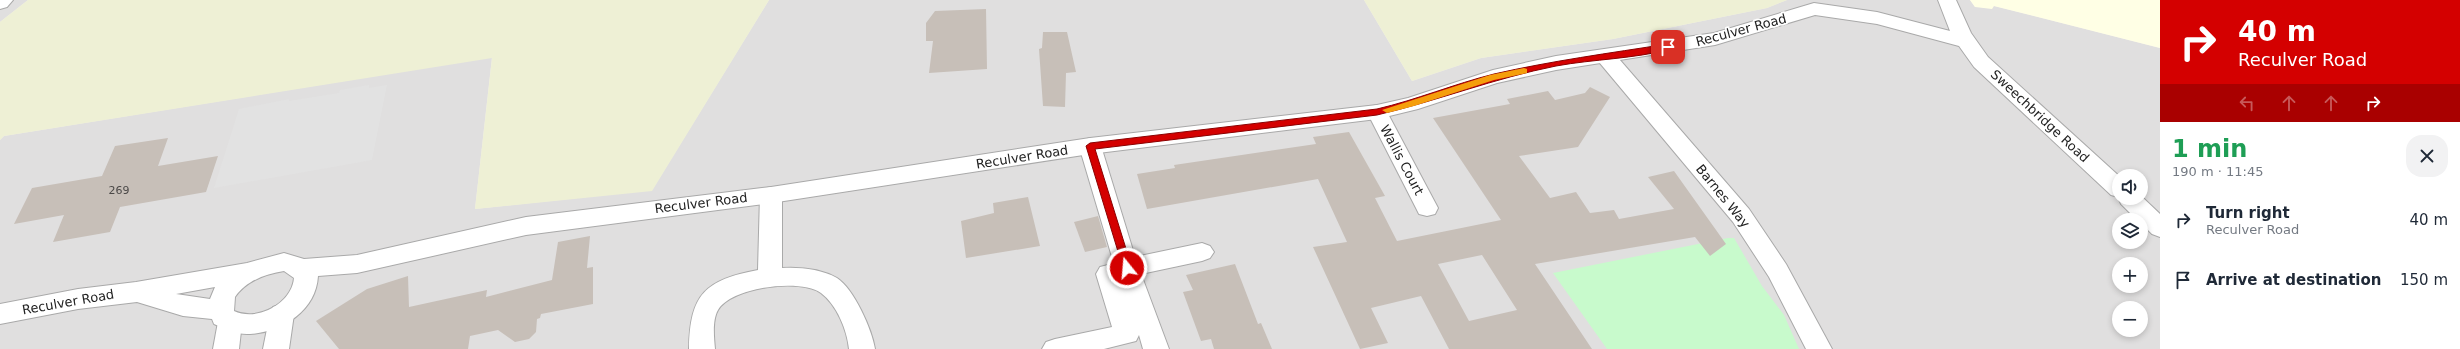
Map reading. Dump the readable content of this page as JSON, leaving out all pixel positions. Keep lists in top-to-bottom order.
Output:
{
  "streets": {
    "street": [
      "Reculver Road",
      "Sweechbridge Road",
      "Wallis Court",
      "Barnes Way"
    ]
  },
  "crossings": [
    ["Reculver Road", "Sweechbridge Road"],
    ["Reculver Road", "Wallis Court"],
    ["Reculver Road", "Barnes Way"]
  ],
  "house_numbers": ["269"],
  "page": {
    "turn": ["40 m", "Reculver Road"],
    "heading": ["1 min", "190 m · 11:45"],
    "map_buttons": ["+", "−"],
    "list": [
      {
        "name": "Turn right",
        "note": "Reculver Road",
        "value": "40 m"
      },
      {
        "name": "Arrive at destination",
        "value": "150 m"
      }
    ]
  }
}
